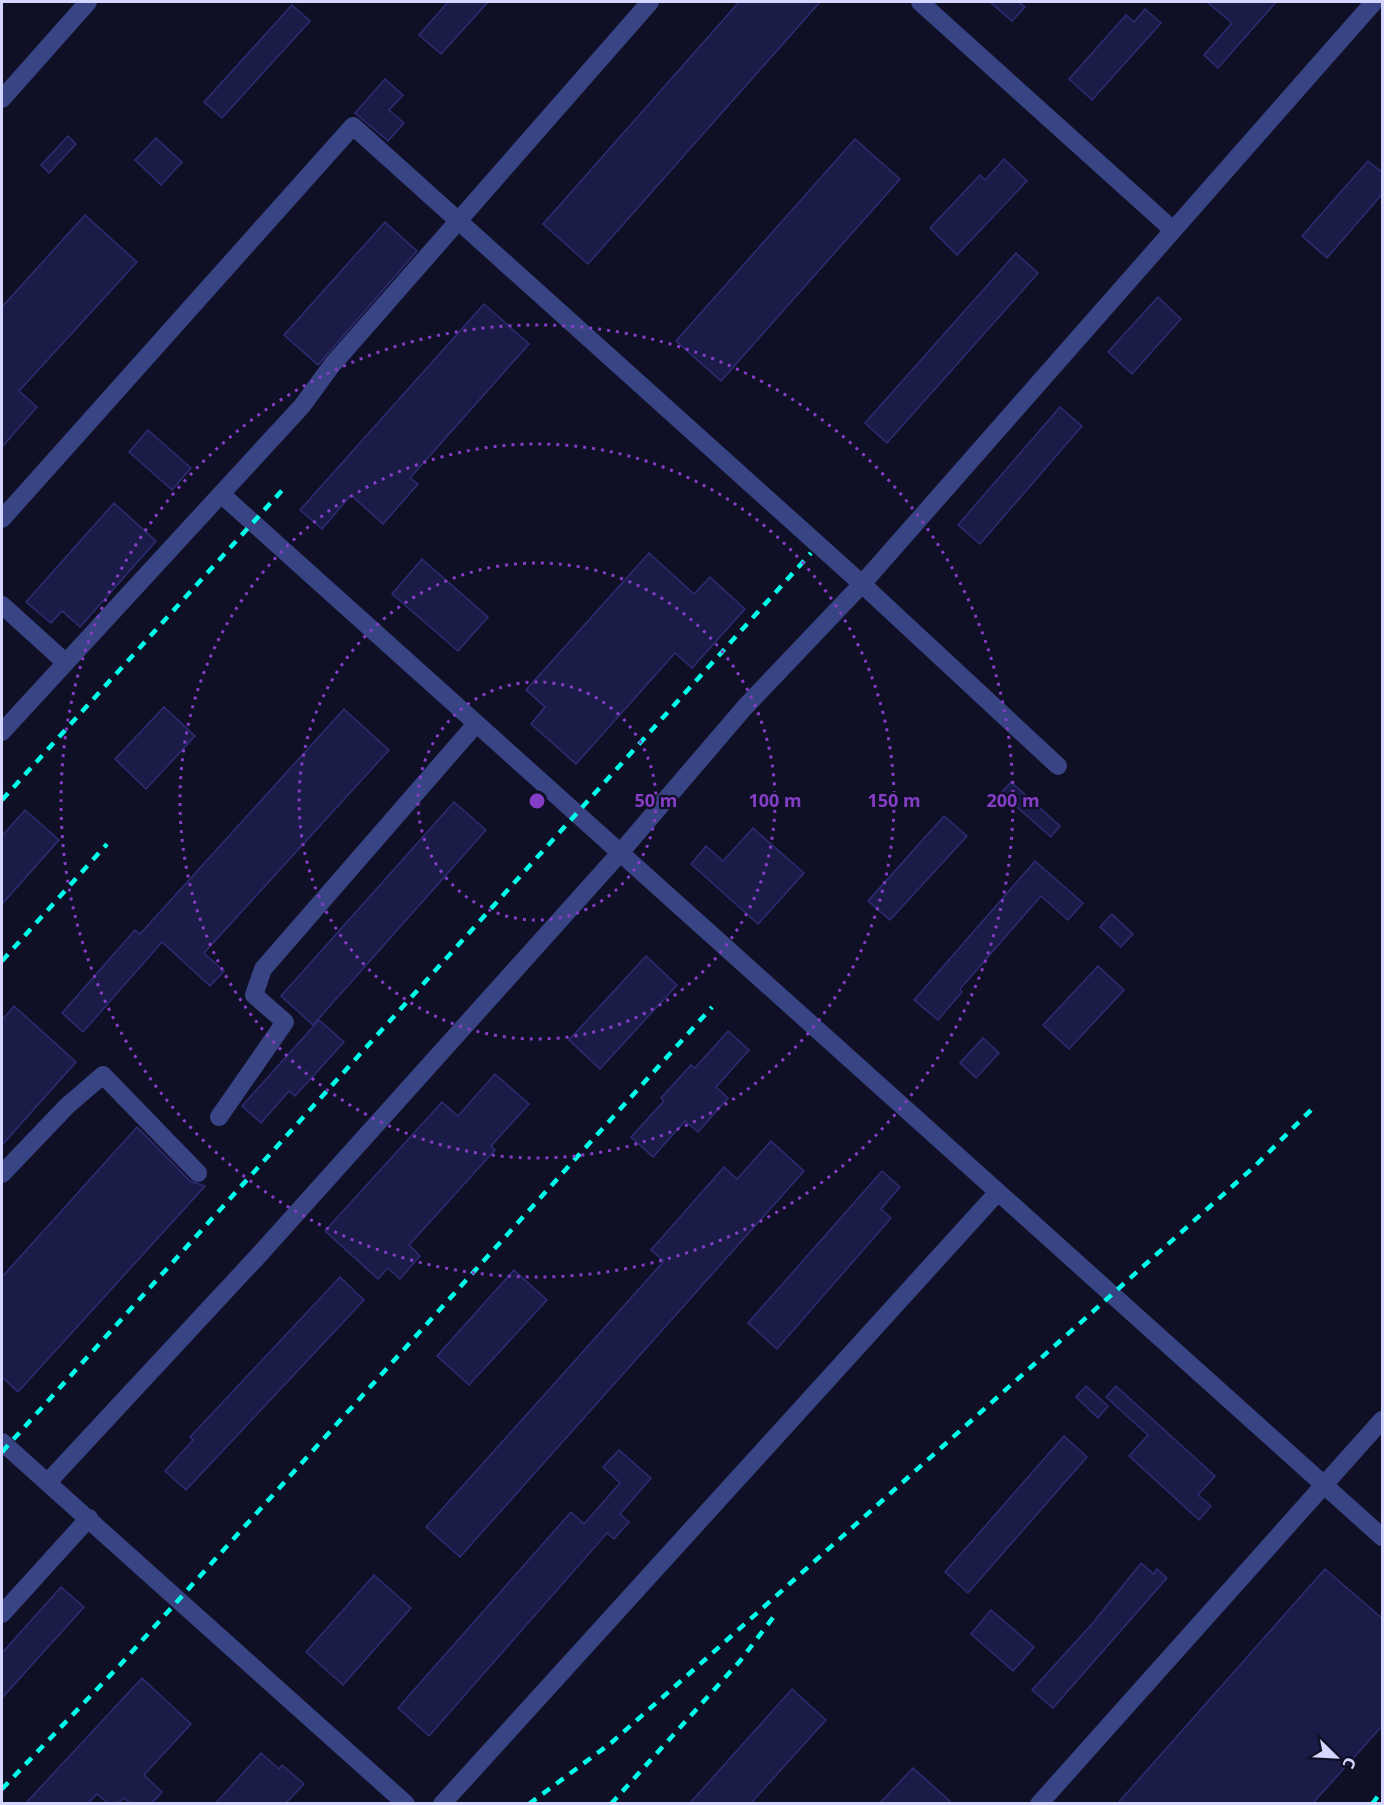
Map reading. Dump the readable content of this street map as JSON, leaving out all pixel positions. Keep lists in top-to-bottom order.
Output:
{
  "north": "bottom right",
  "rings": [
    "50 m",
    "100 m",
    "150 m",
    "200 m"
  ]
}
